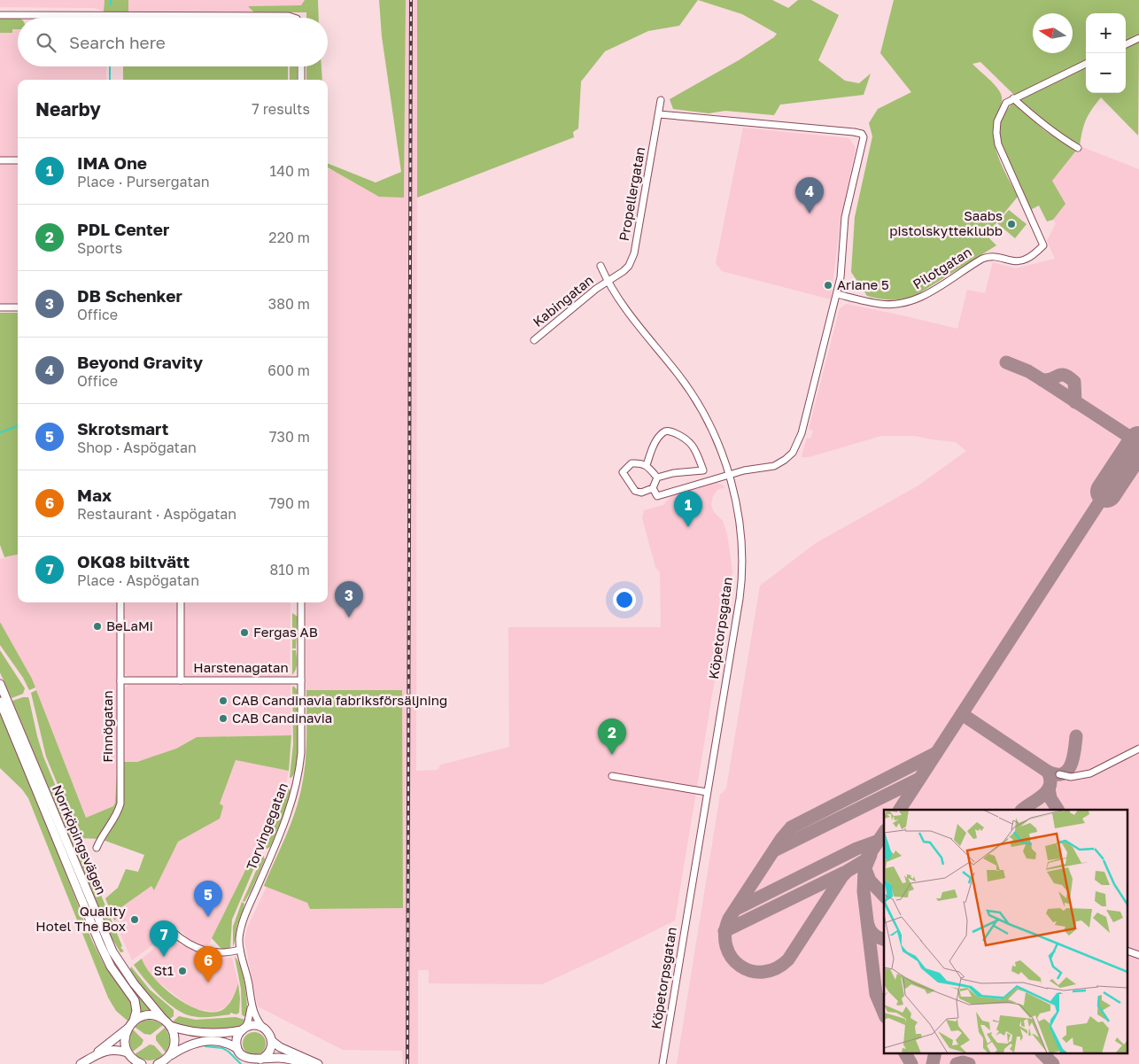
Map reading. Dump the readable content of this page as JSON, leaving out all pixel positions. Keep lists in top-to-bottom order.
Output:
{
  "streets": {
    "main road": ["Norrköpingsvägen"],
    "street": [
      "Propellergatan",
      "Pilotgatan",
      "Kabingatan",
      "Köpetorpsgatan",
      "Harstenagatan",
      "Finnögatan",
      "Torvingegatan"
    ]
  },
  "crossings": [
    ["Propellergatan", "Kabingatan"],
    ["Propellergatan", "Köpetorpsgatan"],
    ["Kabingatan", "Köpetorpsgatan"],
    ["Harstenagatan", "Finnögatan"],
    ["Harstenagatan", "Torvingegatan"]
  ],
  "places": [
    "Saabs pistolskytteklubb",
    "Ariane 5",
    "BeLaMi",
    "Fergas AB",
    "CAB Candinavia fabriksförsäljning",
    "CAB Candinavia",
    "Quality Hotel The Box",
    "St1"
  ],
  "north": "left",
  "page": {
    "map_buttons": ["+", "−"],
    "search": "Search here",
    "heading": ["Nearby", "7 results"],
    "list": [
      {
        "mark": "1",
        "name": "IMA One",
        "note": "Place · Pursergatan",
        "value": "140 m"
      },
      {
        "mark": "2",
        "name": "PDL Center",
        "note": "Sports",
        "value": "220 m"
      },
      {
        "mark": "3",
        "name": "DB Schenker",
        "note": "Office",
        "value": "380 m"
      },
      {
        "mark": "4",
        "name": "Beyond Gravity",
        "note": "Office",
        "value": "600 m"
      },
      {
        "mark": "5",
        "name": "Skrotsmart",
        "note": "Shop · Aspögatan",
        "value": "730 m"
      },
      {
        "mark": "6",
        "name": "Max",
        "note": "Restaurant · Aspögatan",
        "value": "790 m"
      },
      {
        "mark": "7",
        "name": "OKQ8 biltvätt",
        "note": "Place · Aspögatan",
        "value": "810 m"
      }
    ],
    "pins": [
      "4",
      "1",
      "3",
      "2",
      "5",
      "7",
      "6"
    ]
  }
}
